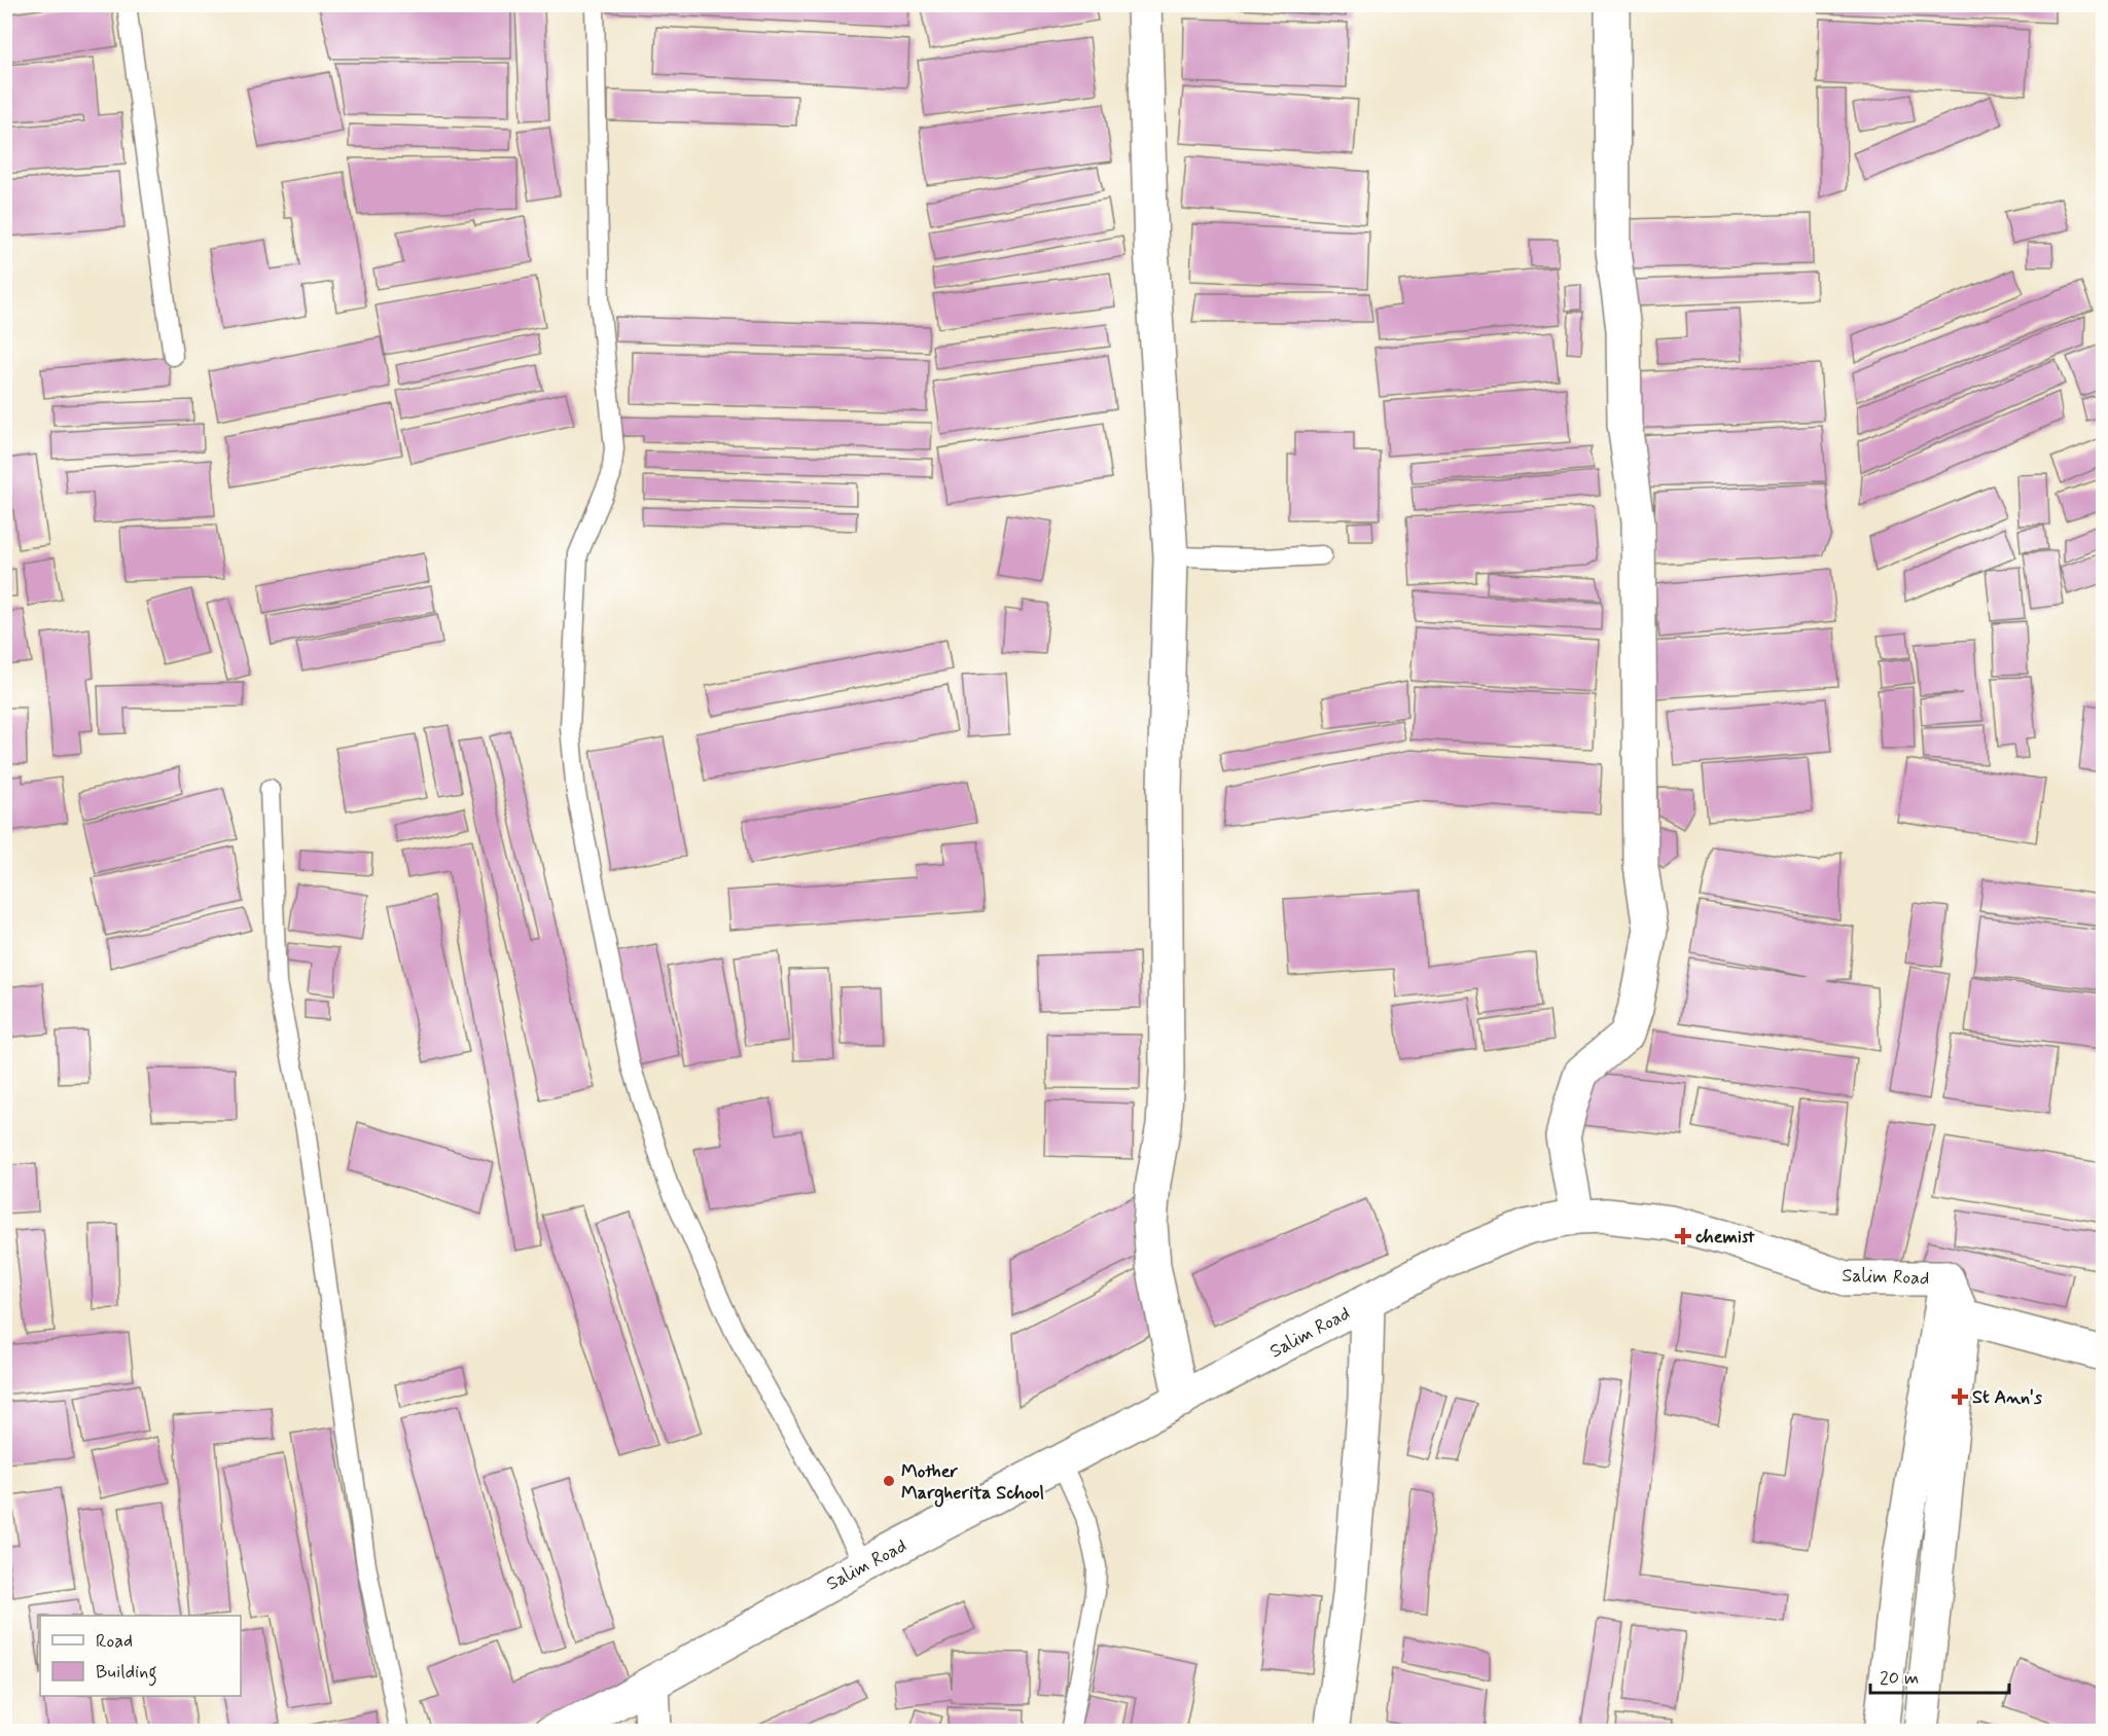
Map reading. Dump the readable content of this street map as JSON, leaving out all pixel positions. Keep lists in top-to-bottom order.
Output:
{
  "streets": {
    "street": ["Salim Road"]
  },
  "places": {
    "health": ["chemist", "St Ann's"],
    "other": ["Mother Margherita School"]
  },
  "legend": ["Road", "Building"],
  "scale_bar": "20 m"
}
